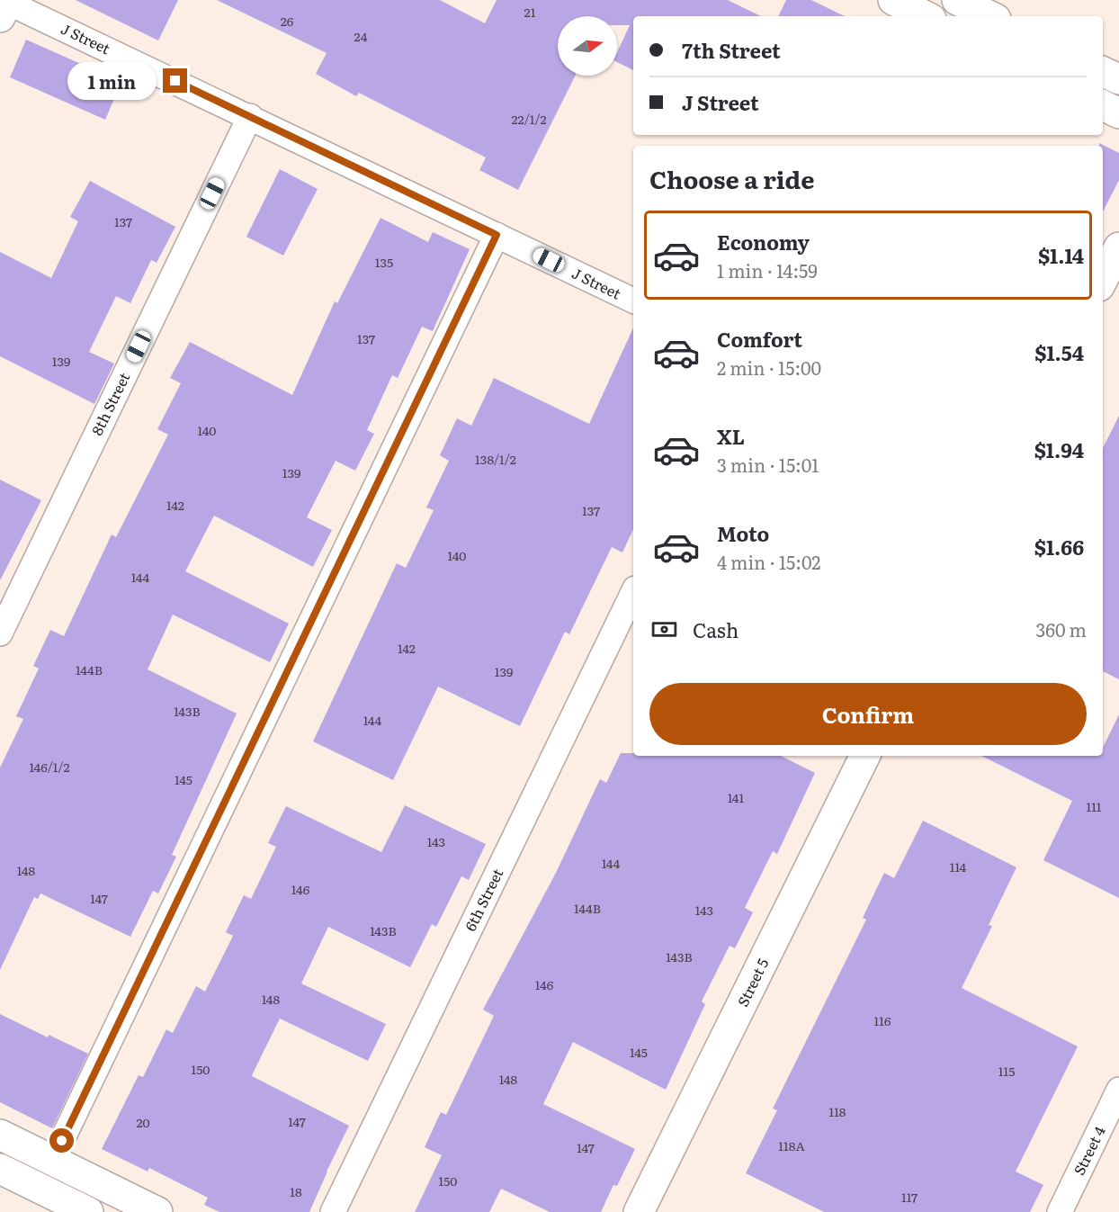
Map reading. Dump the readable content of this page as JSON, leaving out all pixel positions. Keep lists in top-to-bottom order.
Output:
{
  "streets": {
    "street": [
      "J Street",
      "8th Street",
      "6th Street",
      "Street 5",
      "Street 4"
    ]
  },
  "crossings": [
    ["J Street", "8th Street"]
  ],
  "house_numbers": [
    "21",
    "26",
    "24",
    "22/1/2",
    "137",
    "135",
    "137",
    "139",
    "140",
    "138/1/2",
    "139",
    "142",
    "137",
    "140",
    "144",
    "142",
    "144B",
    "139",
    "143B",
    "144",
    "146/1/2",
    "145",
    "141",
    "111",
    "143",
    "144",
    "114",
    "148",
    "146",
    "147",
    "144B",
    "143",
    "143B",
    "143B",
    "146",
    "148",
    "116",
    "145",
    "150",
    "115",
    "148",
    "118",
    "147",
    "20",
    "118A",
    "147",
    "150",
    "18",
    "117"
  ],
  "north": "right",
  "page": {
    "banner": ["7th Street", "J Street"],
    "bubble": "1 min",
    "heading": "Choose a ride",
    "list": [
      {
        "name": "Economy",
        "note": "1 min · 14:59",
        "value": "$1.14"
      },
      {
        "name": "Comfort",
        "note": "2 min · 15:00",
        "value": "$1.54"
      },
      {
        "name": "XL",
        "note": "3 min · 15:01",
        "value": "$1.94"
      },
      {
        "name": "Moto",
        "note": "4 min · 15:02",
        "value": "$1.66"
      }
    ],
    "pay": ["Cash", "360 m"],
    "buttons": "Confirm"
  }
}
